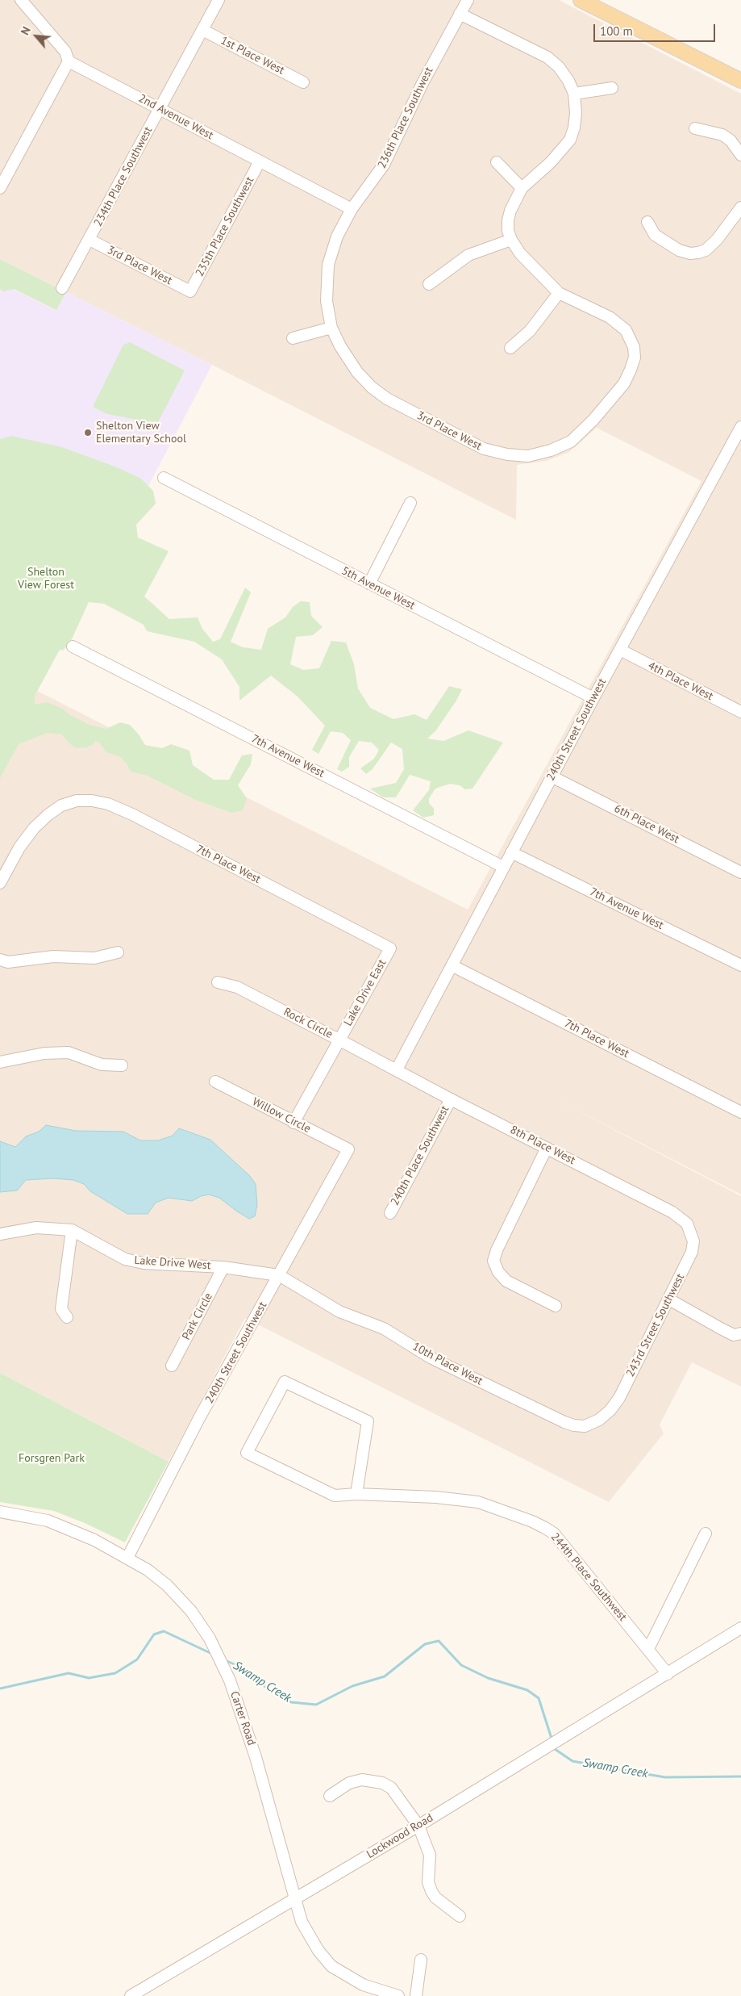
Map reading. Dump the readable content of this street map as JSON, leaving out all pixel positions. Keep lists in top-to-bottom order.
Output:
{
  "streets": {
    "street": [
      "1st Place West",
      "2nd Avenue West",
      "236th Place Southwest",
      "234th Place Southwest",
      "235th Place Southwest",
      "3rd Place West",
      "5th Avenue West",
      "4th Place West",
      "240th Street Southwest",
      "7th Avenue West",
      "6th Place West",
      "7th Place West",
      "Lake Drive East",
      "Rock Circle",
      "Willow Circle",
      "8th Place West",
      "240th Place Southwest",
      "Lake Drive West",
      "Park Circle",
      "243rd Street Southwest",
      "10th Place West",
      "244th Place Southwest",
      "Carter Road",
      "Lockwood Road"
    ]
  },
  "crossings": [
    ["1st Place West", "234th Place Southwest"],
    ["2nd Avenue West", "236th Place Southwest"],
    ["2nd Avenue West", "234th Place Southwest"],
    ["2nd Avenue West", "235th Place Southwest"],
    ["236th Place Southwest", "3rd Place West"],
    ["234th Place Southwest", "3rd Place West"],
    ["235th Place Southwest", "3rd Place West"],
    ["5th Avenue West", "240th Street Southwest"],
    ["4th Place West", "240th Street Southwest"],
    ["240th Street Southwest", "7th Avenue West"],
    ["240th Street Southwest", "6th Place West"],
    ["240th Street Southwest", "7th Place West"],
    ["240th Street Southwest", "Rock Circle"],
    ["240th Street Southwest", "Willow Circle"],
    ["240th Street Southwest", "8th Place West"],
    ["240th Street Southwest", "Lake Drive West"],
    ["240th Street Southwest", "10th Place West"],
    ["240th Street Southwest", "Carter Road"],
    ["7th Place West", "Lake Drive East"],
    ["Lake Drive East", "Rock Circle"],
    ["Lake Drive East", "Willow Circle"],
    ["Rock Circle", "8th Place West"],
    ["8th Place West", "240th Place Southwest"],
    ["8th Place West", "243rd Street Southwest"],
    ["Lake Drive West", "Park Circle"],
    ["Lake Drive West", "10th Place West"],
    ["243rd Street Southwest", "10th Place West"],
    ["244th Place Southwest", "Lockwood Road"],
    ["Carter Road", "Lockwood Road"]
  ],
  "water": ["Swamp Creek"],
  "parks": ["Shelton View Forest", "Forsgren Park"],
  "places": ["Shelton View Elementary School"],
  "scale_bar": "100 m",
  "north": "top left"
}
